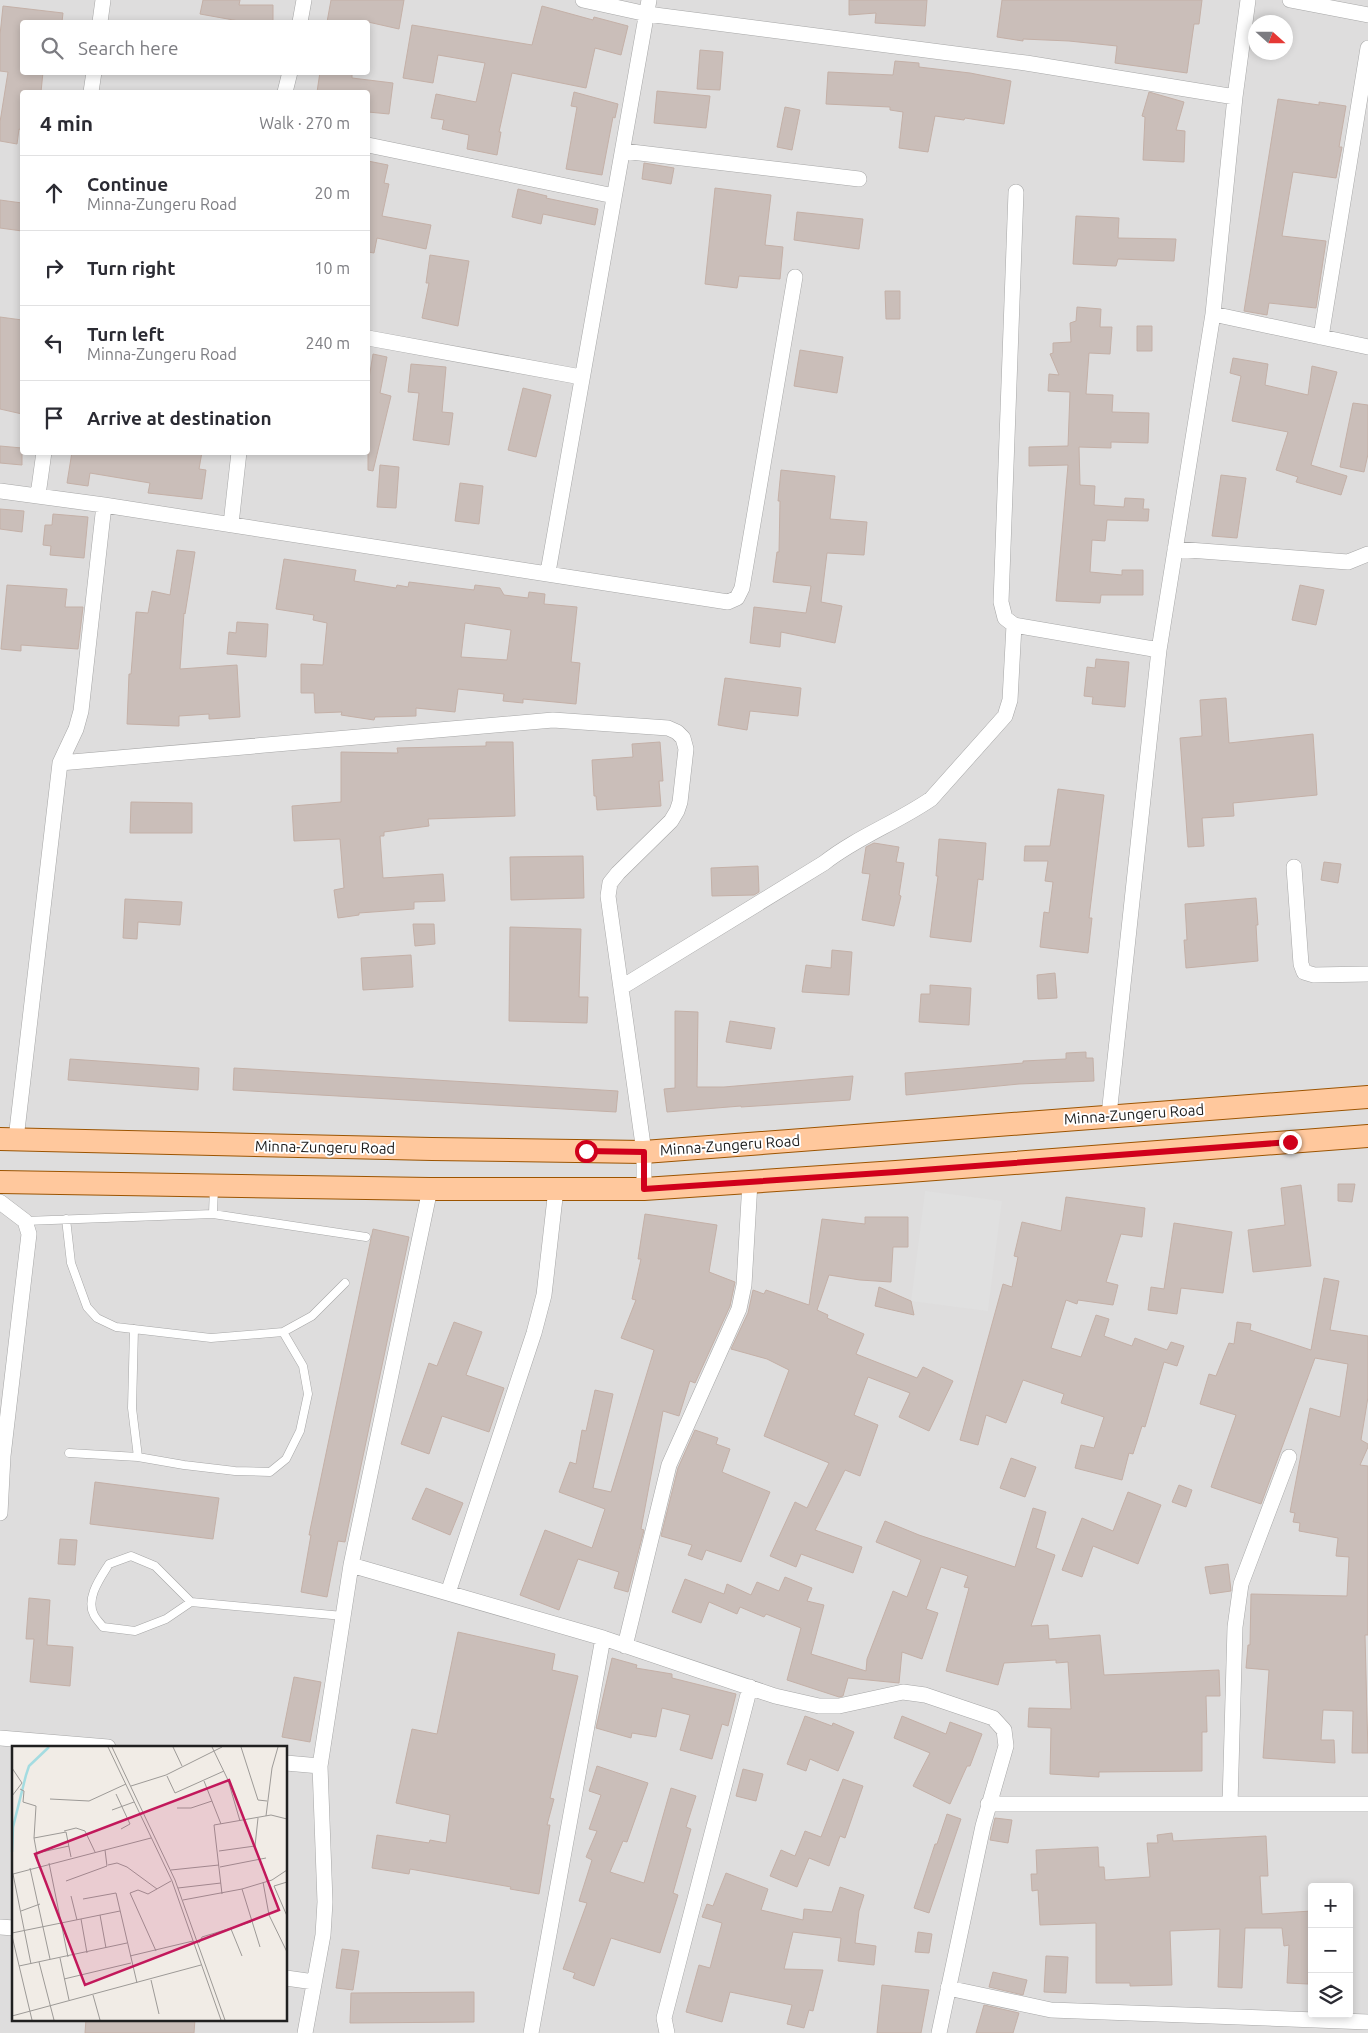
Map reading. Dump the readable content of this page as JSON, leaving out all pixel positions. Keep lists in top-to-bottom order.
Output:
{
  "streets": {
    "main road": ["Minna-Zungeru Road"]
  },
  "north": "right",
  "page": {
    "search": "Search here",
    "heading": ["4 min", "Walk · 270 m"],
    "list": [
      ["Continue", "Minna-Zungeru Road", "20 m"],
      ["Turn right", "10 m"],
      ["Turn left", "Minna-Zungeru Road", "240 m"],
      "Arrive at destination"
    ],
    "map_buttons": ["+", "−"]
  }
}
